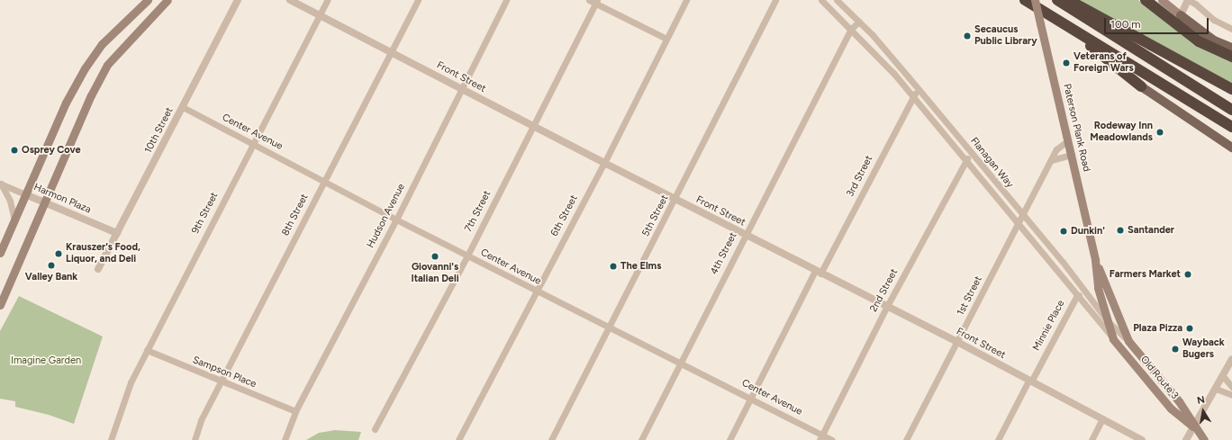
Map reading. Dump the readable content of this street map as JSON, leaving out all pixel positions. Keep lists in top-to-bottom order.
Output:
{
  "streets": {
    "main road": ["Paterson Plank Road", "Old Route 3"],
    "street": [
      "Front Street",
      "10th Street",
      "Center Avenue",
      "Flanagan Way",
      "3rd Street",
      "Harmon Plaza",
      "7th Street",
      "9th Street",
      "8th Street",
      "Hudson Avenue",
      "6th Street",
      "5th Street",
      "4th Street",
      "2nd Street",
      "1st Street",
      "Minnie Place",
      "Sampson Place"
    ]
  },
  "crossings": [
    ["Front Street", "3rd Street"],
    ["Front Street", "7th Street"],
    ["Front Street", "9th Street"],
    ["Front Street", "8th Street"],
    ["Front Street", "Hudson Avenue"],
    ["Front Street", "6th Street"],
    ["Front Street", "5th Street"],
    ["Front Street", "4th Street"],
    ["Front Street", "2nd Street"],
    ["Front Street", "1st Street"],
    ["Front Street", "Minnie Place"],
    ["Paterson Plank Road", "Flanagan Way"],
    ["Paterson Plank Road", "1st Street"],
    ["Paterson Plank Road", "Old Route 3"],
    ["10th Street", "Center Avenue"],
    ["10th Street", "Harmon Plaza"],
    ["Center Avenue", "3rd Street"],
    ["Center Avenue", "7th Street"],
    ["Center Avenue", "9th Street"],
    ["Center Avenue", "8th Street"],
    ["Center Avenue", "Hudson Avenue"],
    ["Center Avenue", "6th Street"],
    ["Center Avenue", "5th Street"],
    ["Center Avenue", "4th Street"],
    ["Center Avenue", "2nd Street"],
    ["Flanagan Way", "3rd Street"],
    ["Flanagan Way", "4th Street"],
    ["Flanagan Way", "2nd Street"],
    ["Flanagan Way", "1st Street"],
    ["Flanagan Way", "Minnie Place"],
    ["Flanagan Way", "Old Route 3"],
    ["9th Street", "Sampson Place"],
    ["8th Street", "Sampson Place"],
    ["Hudson Avenue", "Sampson Place"]
  ],
  "parks": ["Imagine Garden"],
  "places": [
    "Secaucus Public Library",
    "Veterans of Foreign Wars",
    "Rodeway Inn Meadowlands",
    "Osprey Cove",
    "Santander",
    "Dunkin'",
    "Krauszer's Food, Liquor, and Deli",
    "Giovanni's Italian Deli",
    "Valley Bank",
    "The Elms",
    "Farmers Market",
    "Plaza Pizza",
    "Wayback Bugers"
  ],
  "scale_bar": "100 m",
  "north": "top"
}
